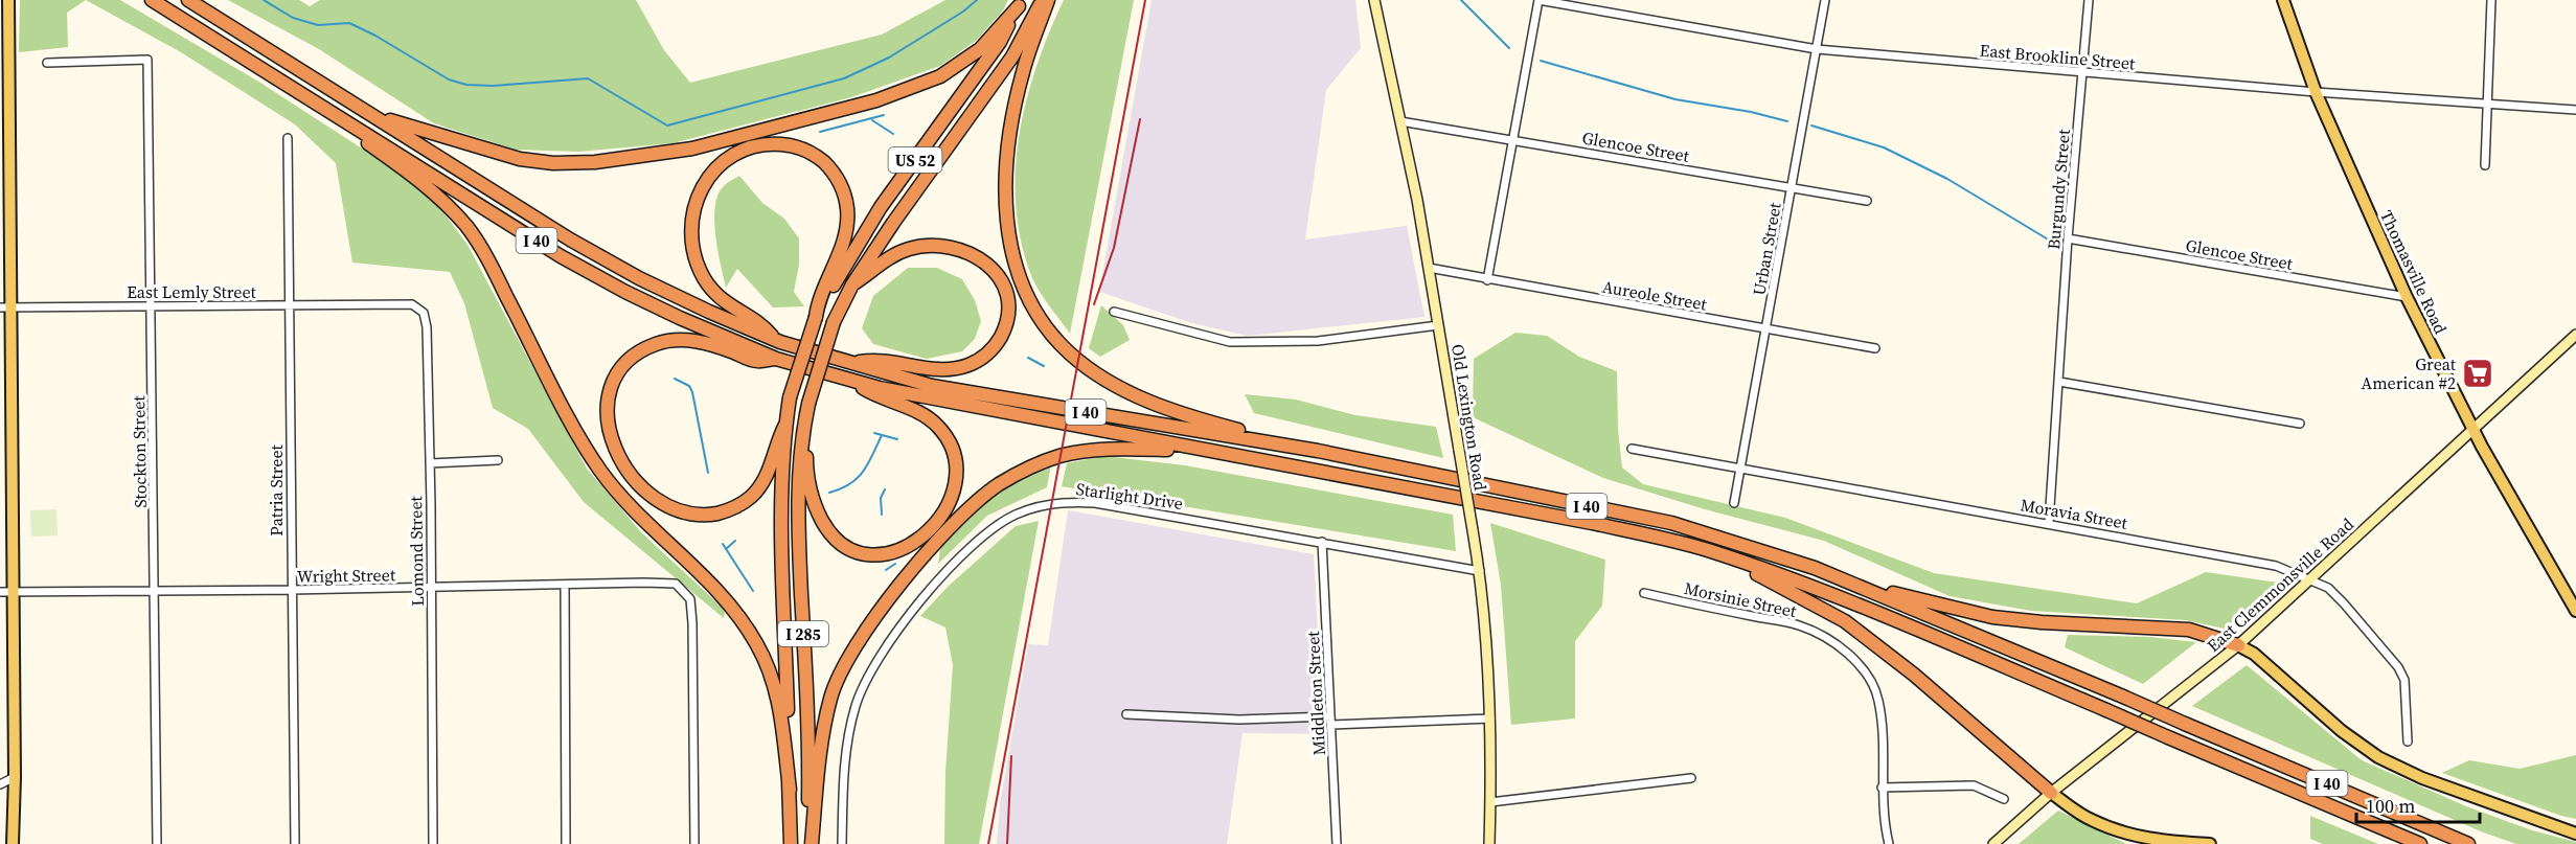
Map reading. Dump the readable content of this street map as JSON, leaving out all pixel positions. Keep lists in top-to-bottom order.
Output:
{
  "streets": {
    "highway": ["US 52", "I 40", "I 285"],
    "main road": ["Thomasville Road", "Old Lexington Road", "East Clemmonsville Road"],
    "street": [
      "East Brookline Street",
      "Glencoe Street",
      "Burgundy Street",
      "Urban Street",
      "East Lemly Street",
      "Aureole Street",
      "Stockton Street",
      "Patria Street",
      "Starlight Drive",
      "Moravia Street",
      "Lomond Street",
      "Wright Street",
      "Morsinie Street",
      "Middleton Street"
    ]
  },
  "crossings": [
    ["East Brookline Street", "Burgundy Street"],
    ["East Brookline Street", "Urban Street"],
    ["East Brookline Street", "Thomasville Road"],
    ["Glencoe Street", "Burgundy Street"],
    ["Glencoe Street", "Urban Street"],
    ["Glencoe Street", "Thomasville Road"],
    ["Glencoe Street", "Old Lexington Road"],
    ["US 52", "I 285"],
    ["Burgundy Street", "Moravia Street"],
    ["Urban Street", "Aureole Street"],
    ["Urban Street", "Moravia Street"],
    ["Thomasville Road", "East Clemmonsville Road"],
    ["East Lemly Street", "Stockton Street"],
    ["East Lemly Street", "Patria Street"],
    ["East Lemly Street", "Lomond Street"],
    ["Aureole Street", "Old Lexington Road"],
    ["Old Lexington Road", "Starlight Drive"],
    ["Stockton Street", "Wright Street"],
    ["Patria Street", "Wright Street"],
    ["Starlight Drive", "Middleton Street"],
    ["Moravia Street", "East Clemmonsville Road"],
    ["Lomond Street", "Wright Street"]
  ],
  "places": {
    "supermarket": ["Great American #2"]
  },
  "scale_bar": "100 m"
}
